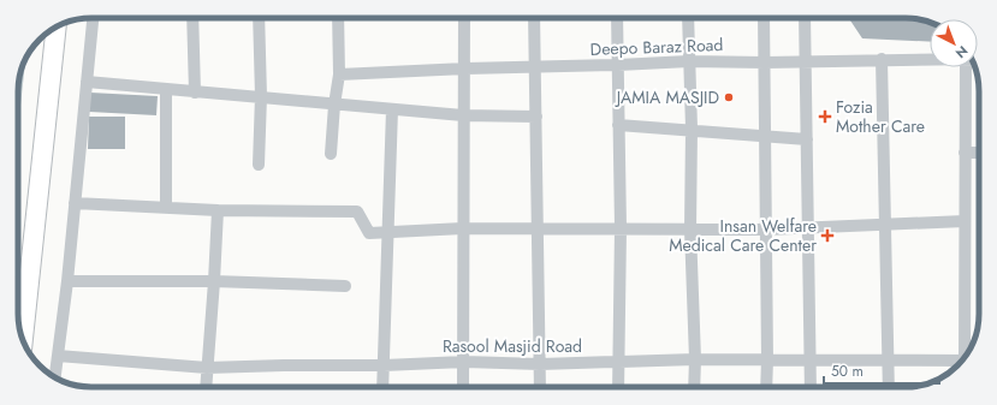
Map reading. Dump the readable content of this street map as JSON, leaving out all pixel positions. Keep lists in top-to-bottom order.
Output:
{
  "streets": {
    "street": ["Deepo Baraz Road", "Rasool Masjid Road"]
  },
  "places": {
    "other": ["JAMIA MASJID"],
    "health": ["Fozia Mother Care", "Insan Welfare Medical Care Center"]
  },
  "scale_bar": "50 m",
  "north": "bottom right"
}
